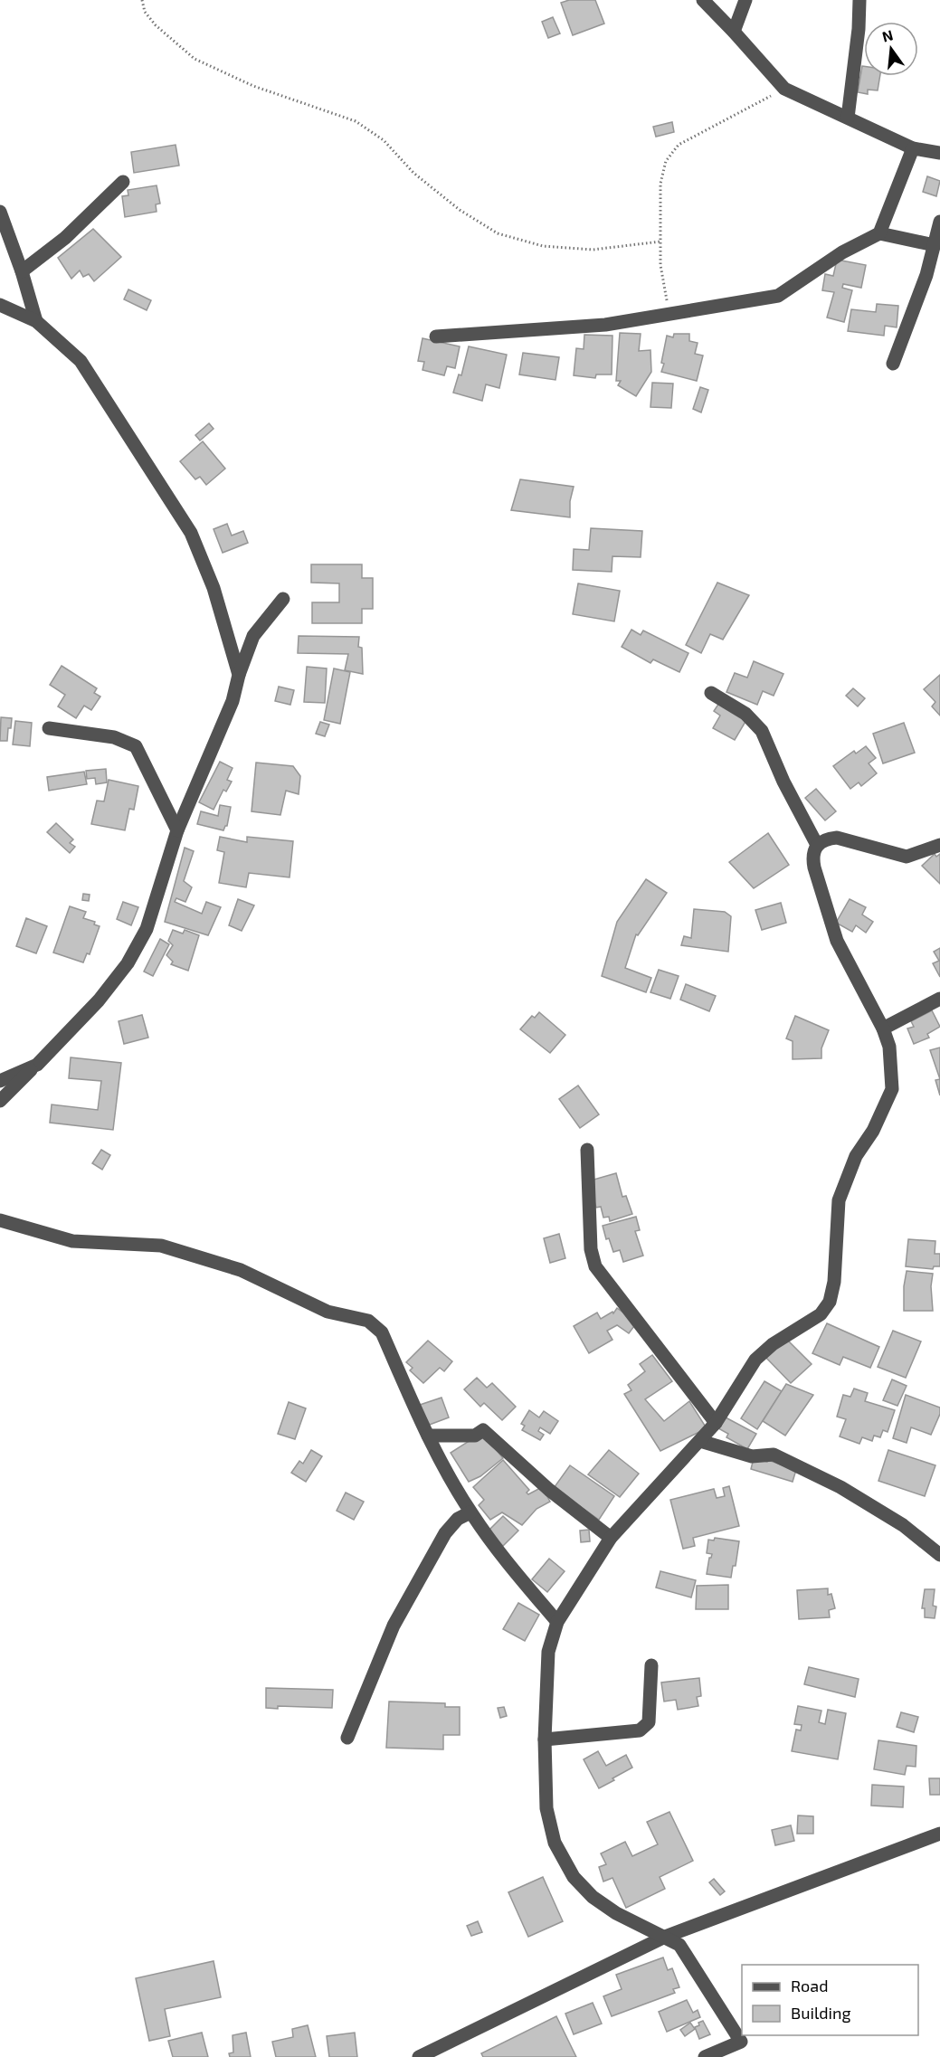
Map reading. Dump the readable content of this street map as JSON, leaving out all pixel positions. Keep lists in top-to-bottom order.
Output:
{
  "legend": ["Road", "Building"],
  "north": "top"
}
